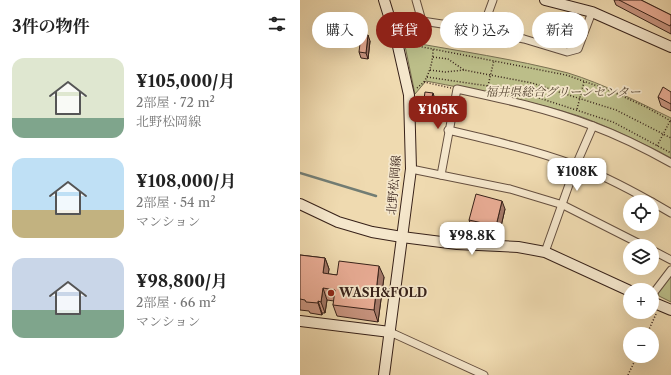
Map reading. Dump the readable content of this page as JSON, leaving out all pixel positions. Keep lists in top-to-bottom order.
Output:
{
  "streets": {
    "street": ["北野松岡線"]
  },
  "parks": ["福井県総合グリーンセンター"],
  "places": ["WASH&FOLD"],
  "page": {
    "heading": "3件の物件",
    "chip": [
      "購入",
      "賃貸",
      "絞り込み",
      "新着"
    ],
    "list": [
      {
        "name": "¥105,000/月",
        "note": "2部屋 · 72 m² · 北野松岡線"
      },
      {
        "name": "¥108,000/月",
        "note": "2部屋 · 54 m² · マンション"
      },
      {
        "name": "¥98,800/月",
        "note": "2部屋 · 66 m² · マンション"
      }
    ],
    "price": ["¥105K", "¥108K", "¥98.8K"],
    "map_buttons": ["+", "−"]
  }
}
